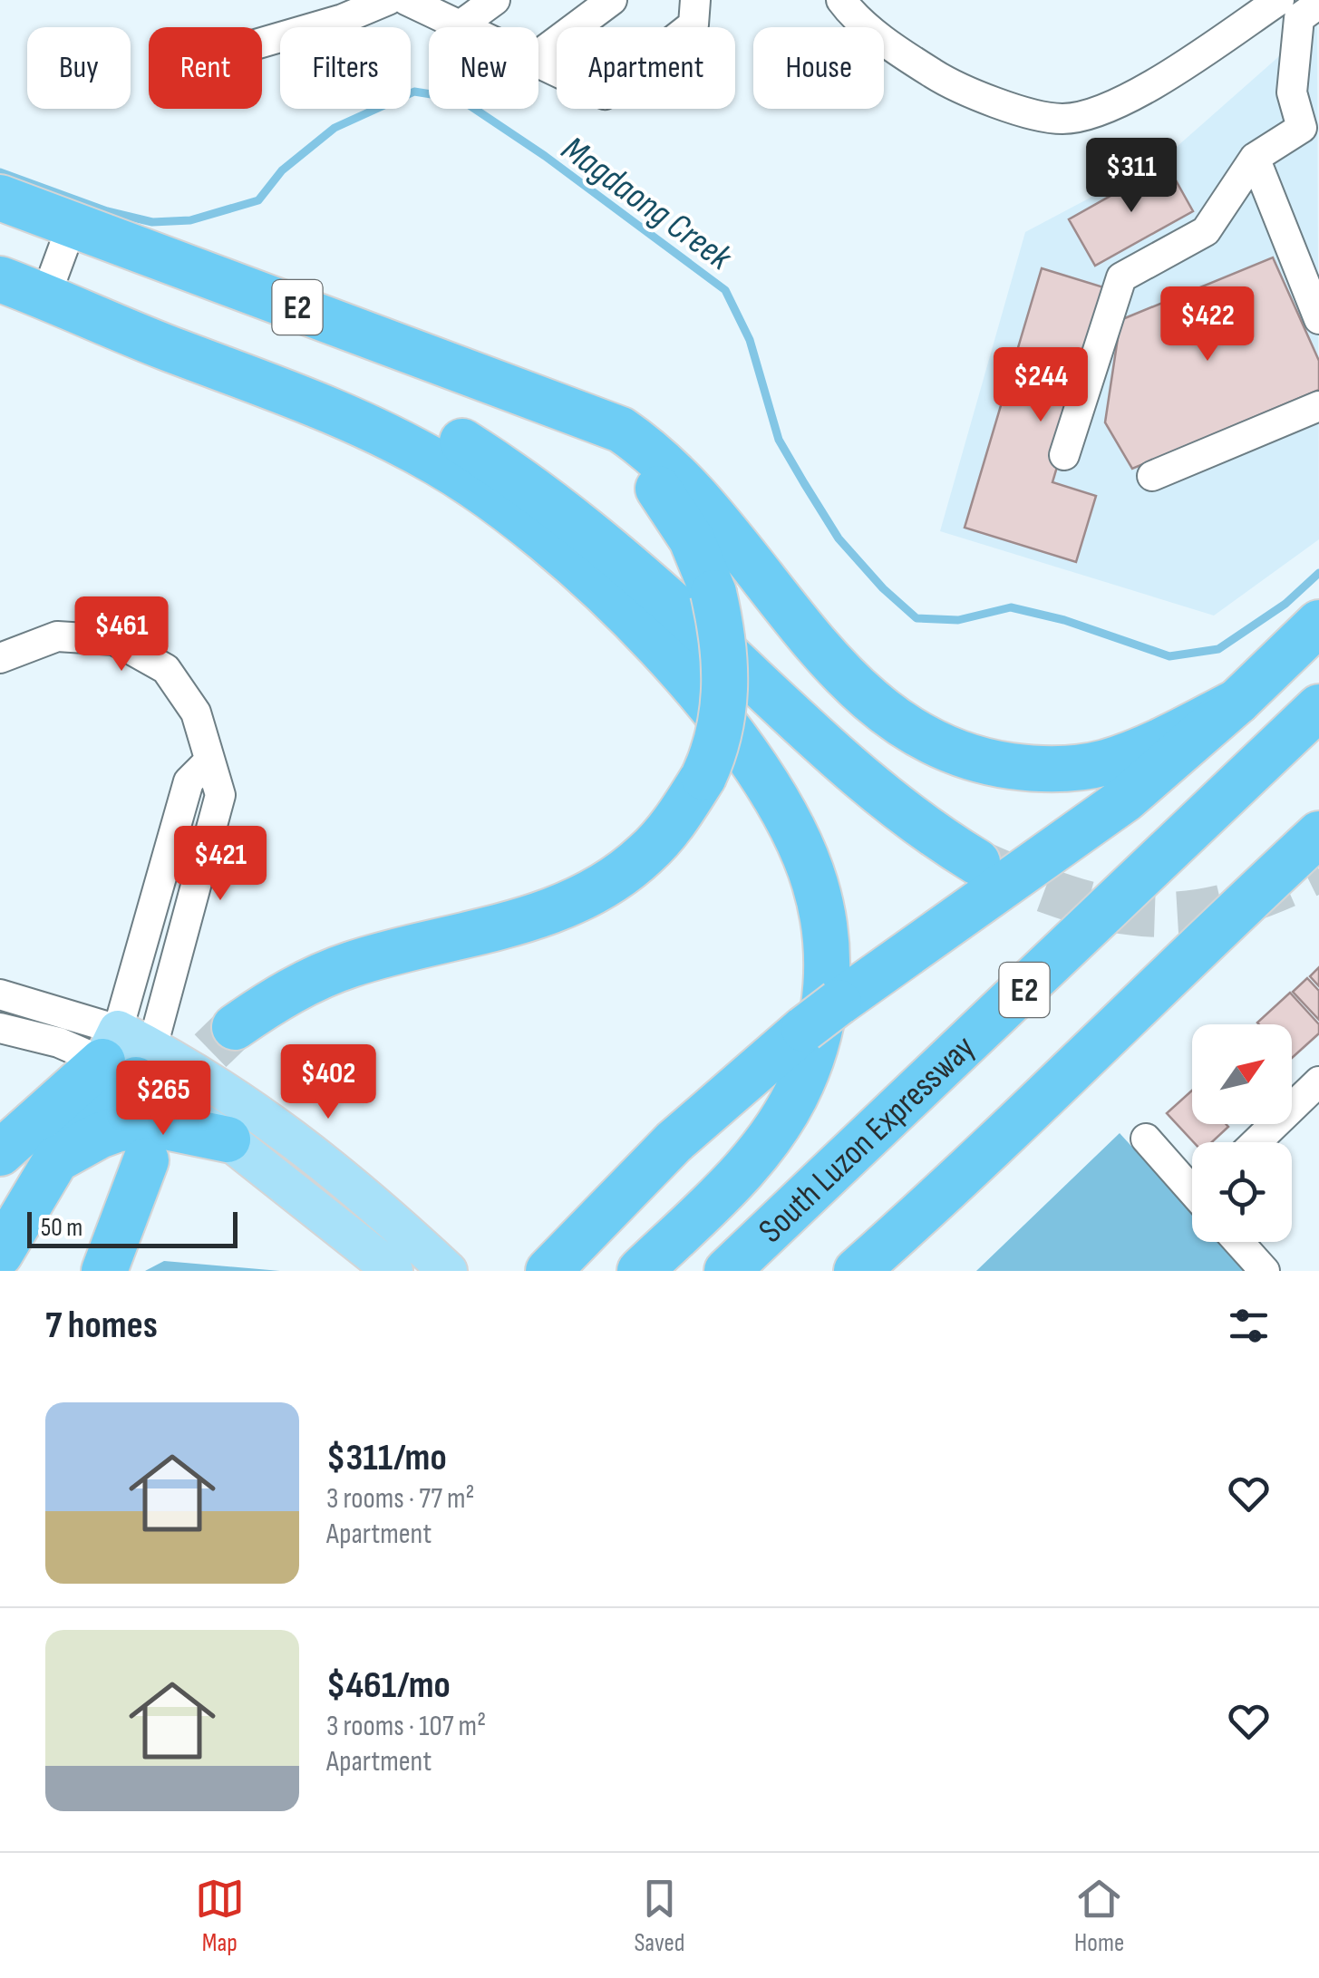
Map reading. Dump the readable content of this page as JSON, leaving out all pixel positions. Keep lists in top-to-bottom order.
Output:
{
  "streets": {
    "highway": ["E2", "South Luzon Expressway"]
  },
  "water": ["Magdaong Creek"],
  "scale_bar": "50 m",
  "north": "top right",
  "page": {
    "chip": [
      "Buy",
      "Rent",
      "Filters",
      "New",
      "Apartment",
      "House"
    ],
    "price": [
      "$311",
      "$422",
      "$244",
      "$461",
      "$421",
      "$402",
      "$265"
    ],
    "scale": "50 m",
    "heading": "7 homes",
    "list": [
      {
        "name": "$311/mo",
        "note": "3 rooms · 77 m² · Apartment"
      },
      {
        "name": "$461/mo",
        "note": "3 rooms · 107 m² · Apartment"
      }
    ],
    "tabs": ["Map", "Saved", "Home"]
  }
}
